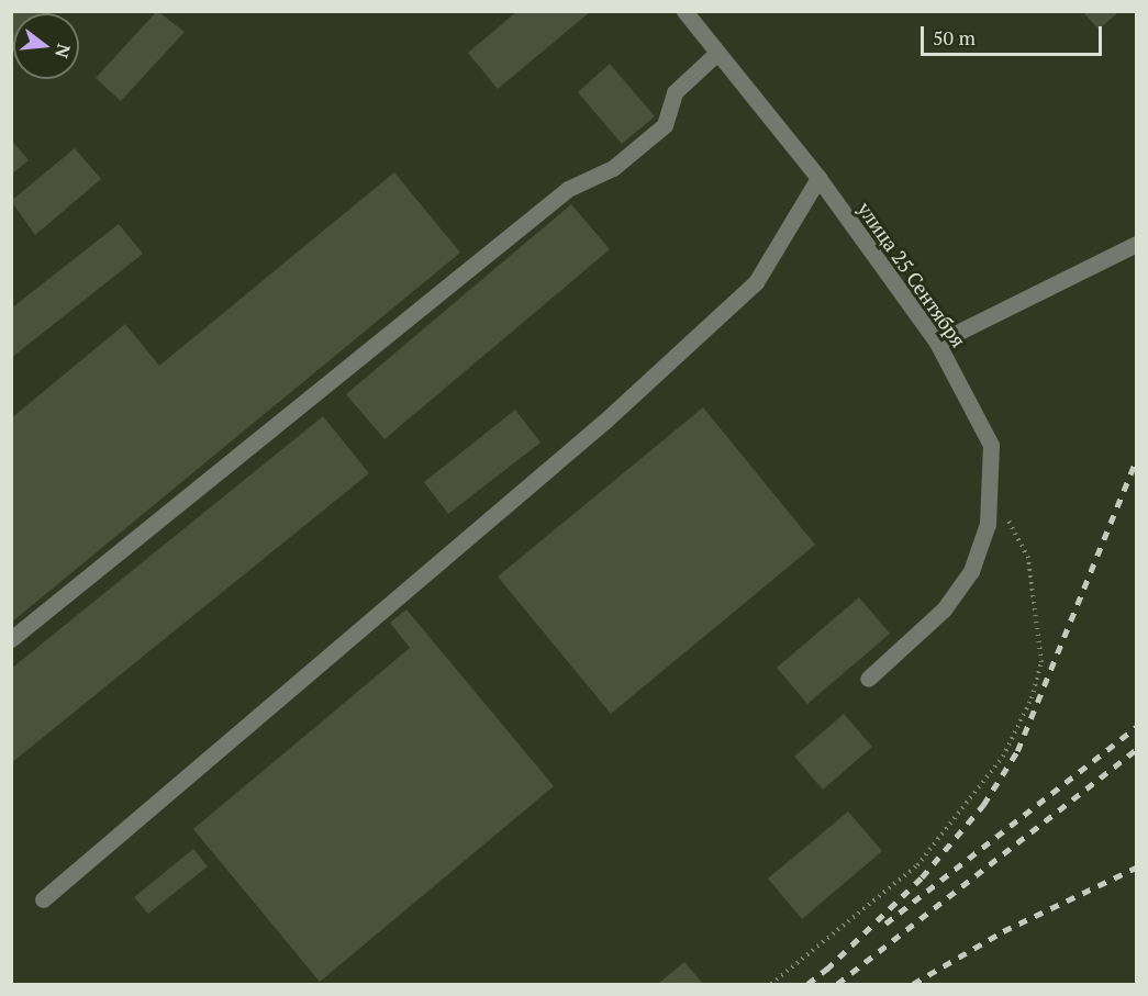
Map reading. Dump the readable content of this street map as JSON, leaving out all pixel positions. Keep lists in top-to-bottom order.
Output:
{
  "streets": {
    "street": ["улица 25 Сентября"]
  },
  "scale_bar": "50 m",
  "north": "right"
}
